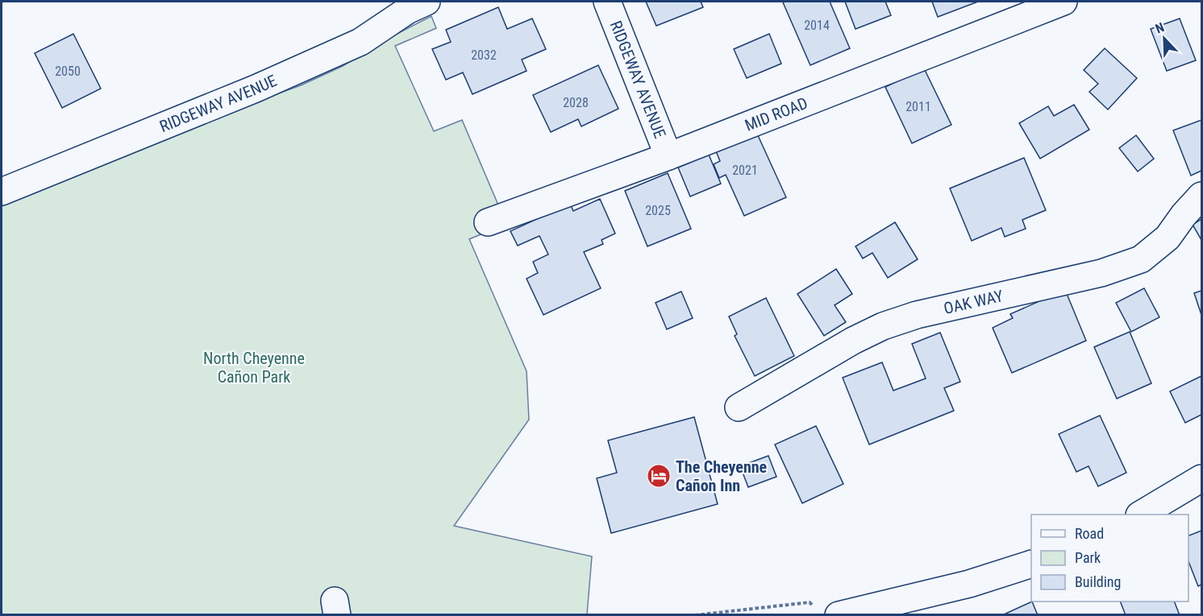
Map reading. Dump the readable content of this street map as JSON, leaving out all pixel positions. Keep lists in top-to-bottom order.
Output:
{
  "streets": {
    "street": ["RIDGEWAY AVENUE", "MID ROAD", "OAK WAY"]
  },
  "crossings": [
    ["RIDGEWAY AVENUE", "MID ROAD"]
  ],
  "parks": ["North Cheyenne Cañon Park"],
  "places": {
    "hotel": ["The Cheyenne Cañon Inn"]
  },
  "house_numbers": [
    "2014",
    "2032",
    "2050",
    "2028",
    "2011",
    "2021",
    "2025"
  ],
  "legend": ["Road", "Park", "Building"],
  "north": "top left"
}
